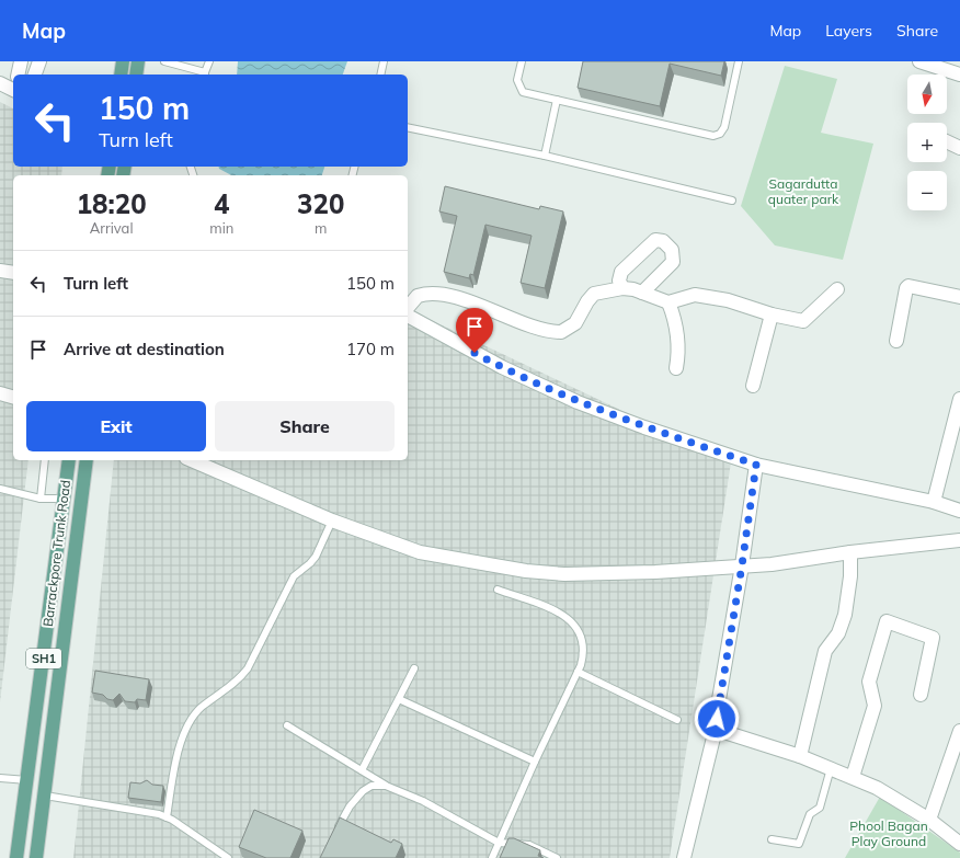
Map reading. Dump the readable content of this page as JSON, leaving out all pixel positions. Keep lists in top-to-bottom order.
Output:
{
  "streets": {
    "main road": ["Barrackpore Trunk Road", "SH1"]
  },
  "parks": ["Sagardutta quater park", "Phool Bagan Play Ground"],
  "north": "bottom",
  "page": {
    "header": "Map",
    "nav": ["Map", "Layers", "Share"],
    "map_buttons": ["+", "−"],
    "turn": ["150 m", "Turn left"],
    "eta": [
      "18:20",
      "Arrival",
      "4",
      "min",
      "320",
      "m"
    ],
    "list": [
      {
        "name": "Turn left",
        "value": "150 m"
      },
      {
        "name": "Arrive at destination",
        "value": "170 m"
      }
    ],
    "buttons": ["Exit", "Share"]
  }
}
